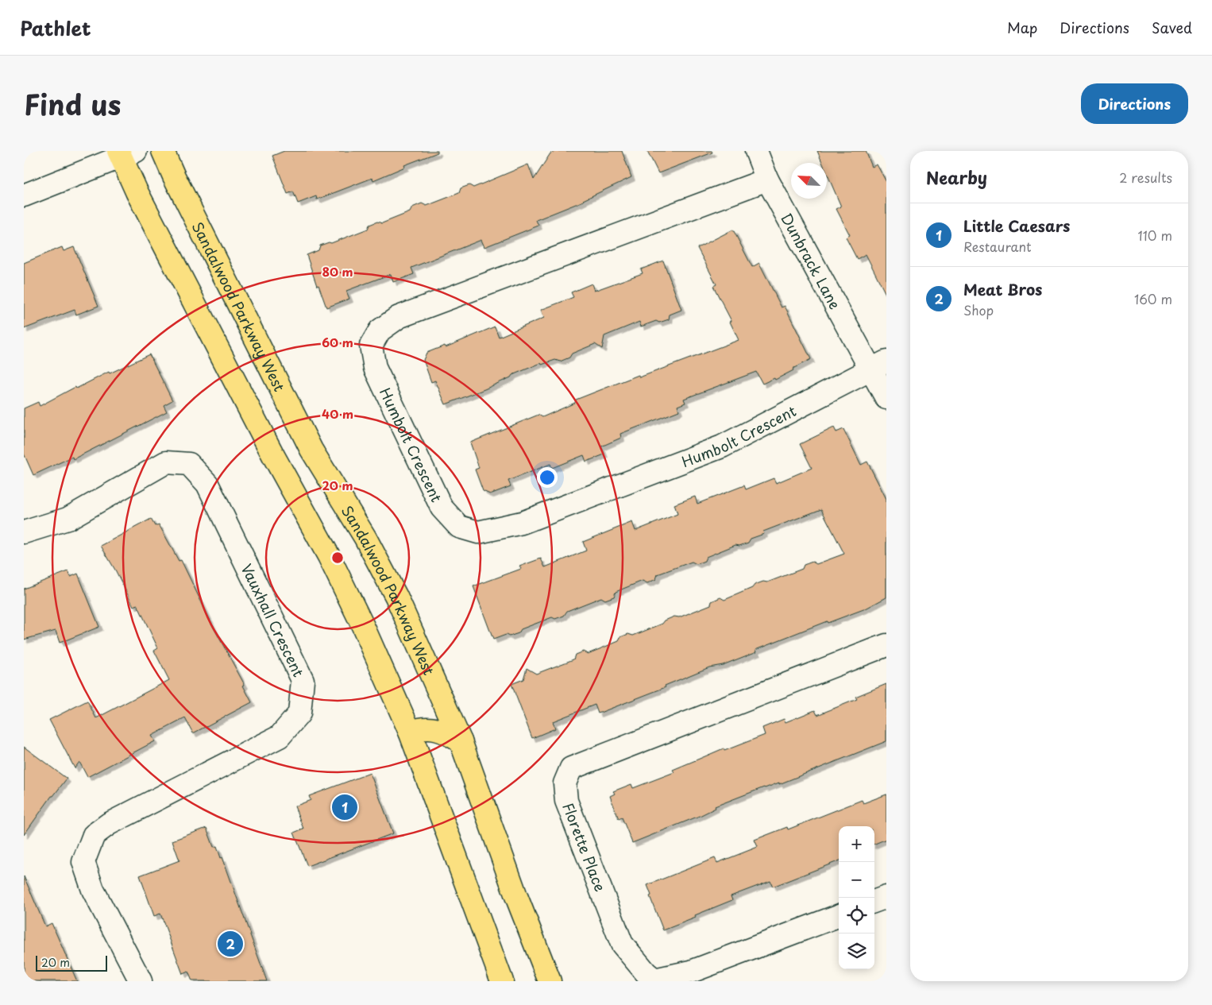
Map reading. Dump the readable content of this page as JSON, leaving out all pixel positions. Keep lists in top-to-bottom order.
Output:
{
  "streets": {
    "main road": ["Sandalwood Parkway West"],
    "street": [
      "Dunbrack Lane",
      "Humbolt Crescent",
      "Vauxhall Crescent",
      "Florette Place"
    ]
  },
  "crossings": [
    ["Dunbrack Lane", "Humbolt Crescent"]
  ],
  "scale_bar": "20 m",
  "north": "top left",
  "page": {
    "header": "Pathlet",
    "nav": ["Map", "Directions", "Saved"],
    "title": "Find us",
    "buttons": "Directions",
    "heading": ["Nearby", "2 results"],
    "list": [
      {
        "mark": "1",
        "name": "Little Caesars",
        "note": "Restaurant",
        "value": "110 m"
      },
      {
        "mark": "2",
        "name": "Meat Bros",
        "note": "Shop",
        "value": "160 m"
      }
    ],
    "pins": ["1", "2"],
    "map_buttons": ["+", "−"],
    "scale": "20 m"
  },
  "rings": [
    "80 m",
    "60 m",
    "40 m",
    "20 m"
  ]
}
